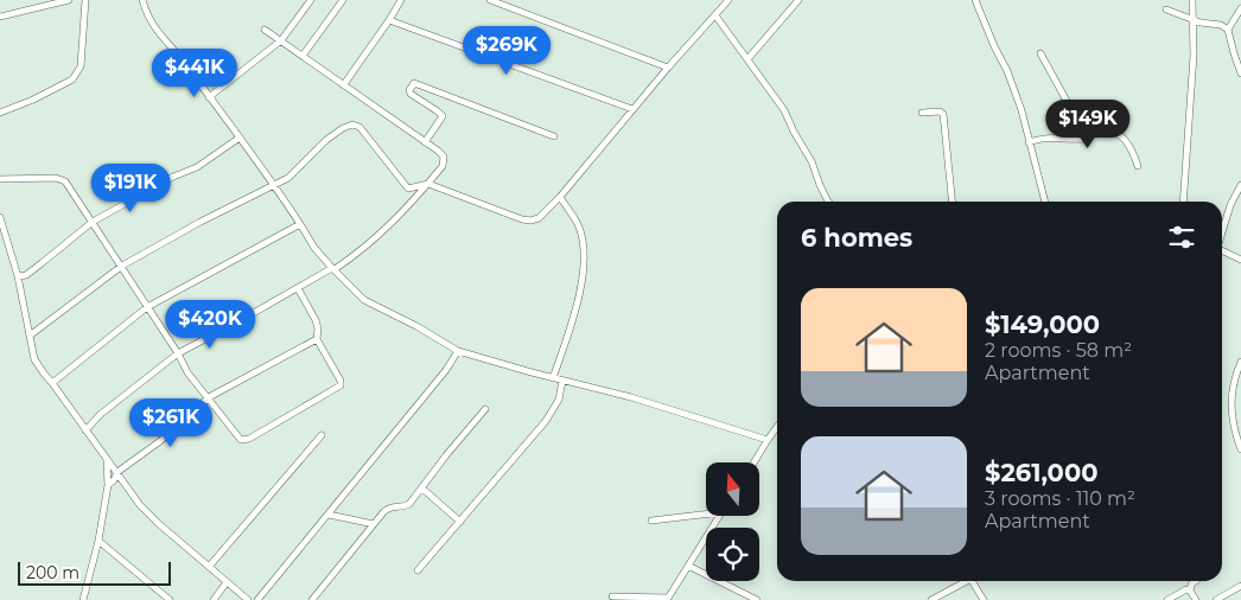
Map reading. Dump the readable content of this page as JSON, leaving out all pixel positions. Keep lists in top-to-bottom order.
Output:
{
  "scale_bar": "200 m",
  "north": "top",
  "page": {
    "price": [
      "$269K",
      "$441K",
      "$149K",
      "$191K",
      "$420K",
      "$261K"
    ],
    "heading": "6 homes",
    "list": [
      {
        "name": "$149,000",
        "note": "2 rooms · 58 m² · Apartment"
      },
      {
        "name": "$261,000",
        "note": "3 rooms · 110 m² · Apartment"
      }
    ],
    "scale": "200 m"
  }
}
